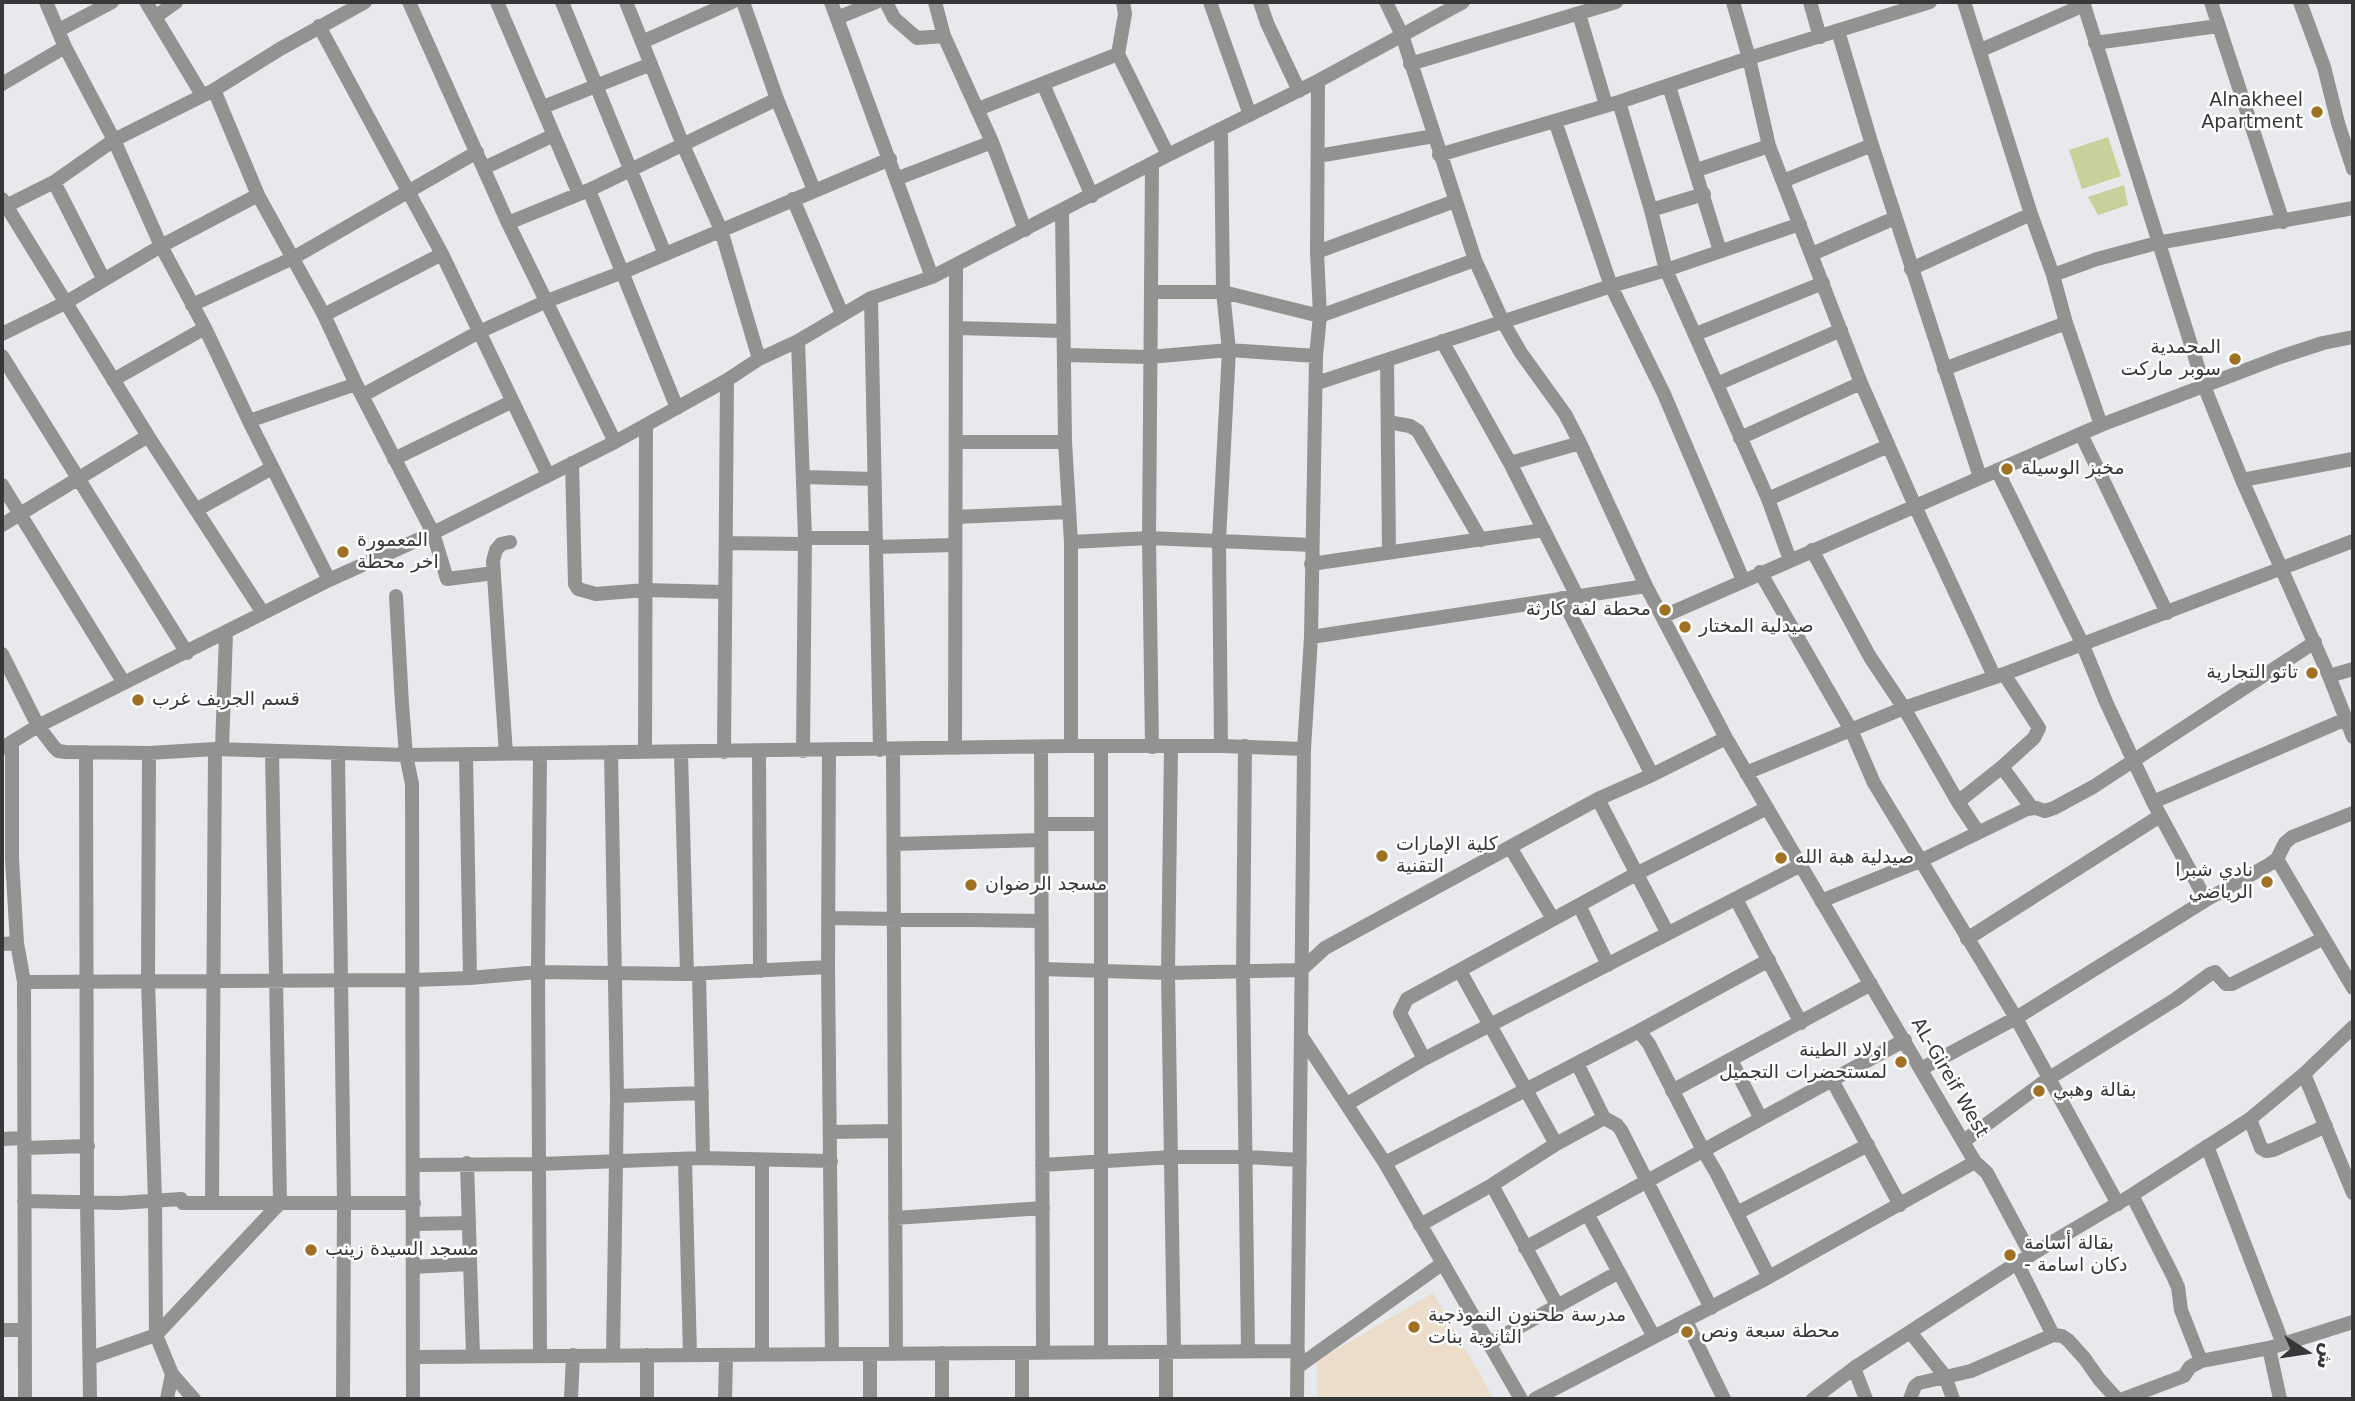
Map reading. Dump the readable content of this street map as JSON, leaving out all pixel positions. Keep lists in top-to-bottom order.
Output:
{
  "streets": {
    "street": ["AL-Gireif West"]
  },
  "places": [
    "Alnakheel Apartment",
    "المحمدية سوبر ماركت",
    "مخبز الوسيلة",
    "المعمورة اخر محطة",
    "محطة لفة كارثة",
    "صيدلية المختار",
    "تاتو التجارية",
    "قسم الجريف غرب",
    "كلية الإمارات التقنية",
    "صيدلية هبة الله",
    "نادي شبرا الرياضي",
    "مسجد الرضوان",
    "اولاد الطينة لمستحضرات التجميل",
    "بقالة وهبي",
    "مسجد السيدة زينب",
    "بقالة أسامة - دكان اسامة",
    "مدرسة طحنون النموذجية الثانوية بنات",
    "محطة سبعة ونص"
  ],
  "north": "right"
}
